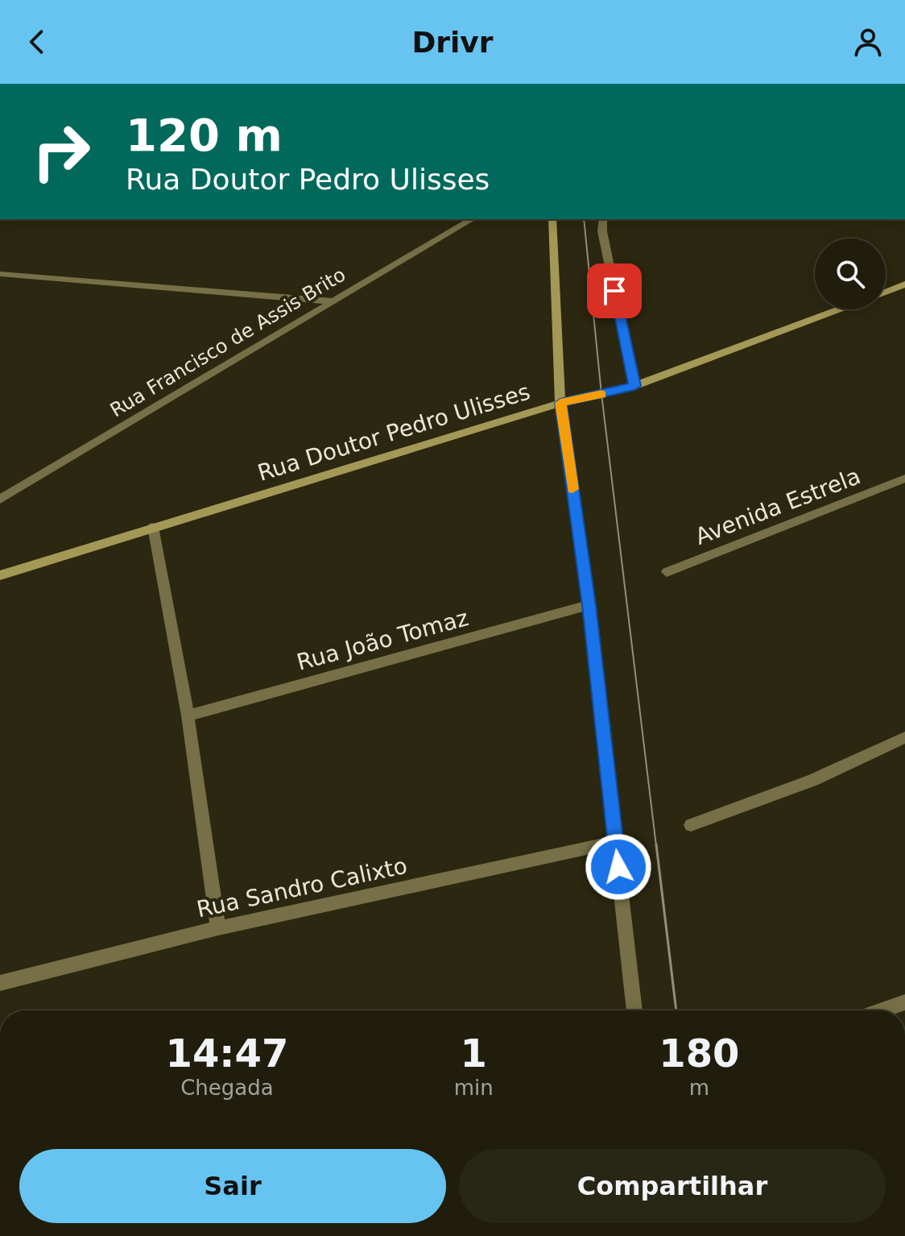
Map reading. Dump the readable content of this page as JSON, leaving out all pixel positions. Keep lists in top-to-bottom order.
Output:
{
  "streets": {
    "street": [
      "Rua Francisco de Assis Brito",
      "Rua Doutor Pedro Ulisses",
      "Avenida Estrela",
      "Rua João Tomaz",
      "Rua Sandro Calixto"
    ]
  },
  "page": {
    "header": "Drivr",
    "turn": ["120 m", "Rua Doutor Pedro Ulisses"],
    "eta": [
      "14:47",
      "Chegada",
      "1",
      "min",
      "180",
      "m"
    ],
    "buttons": ["Sair", "Compartilhar"]
  }
}
